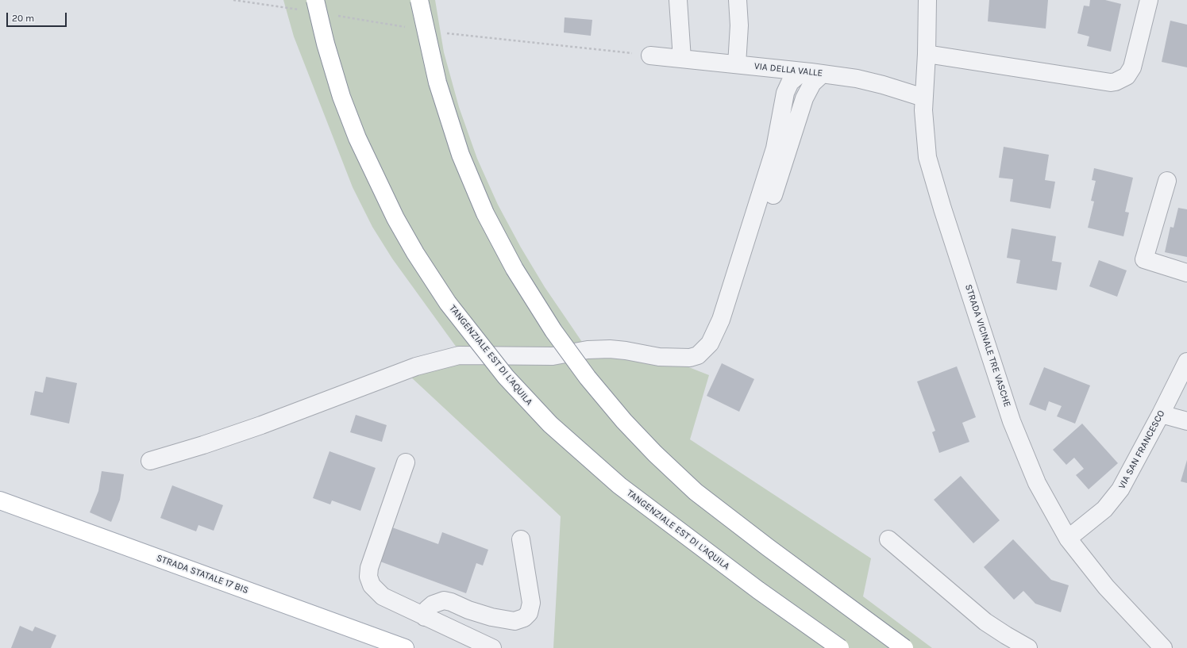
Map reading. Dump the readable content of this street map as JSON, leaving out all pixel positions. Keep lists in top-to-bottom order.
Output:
{
  "streets": {
    "main road": ["TANGENZIALE EST DI L'AQUILA", "STRADA STATALE 17 BIS"],
    "street": ["VIA DELLA VALLE", "STRADA VICINALE TRE VASCHE", "VIA SAN FRANCESCO"]
  },
  "crossings": [
    ["VIA DELLA VALLE", "STRADA VICINALE TRE VASCHE"],
    ["STRADA VICINALE TRE VASCHE", "VIA SAN FRANCESCO"]
  ],
  "scale_bar": "20 m"
}
